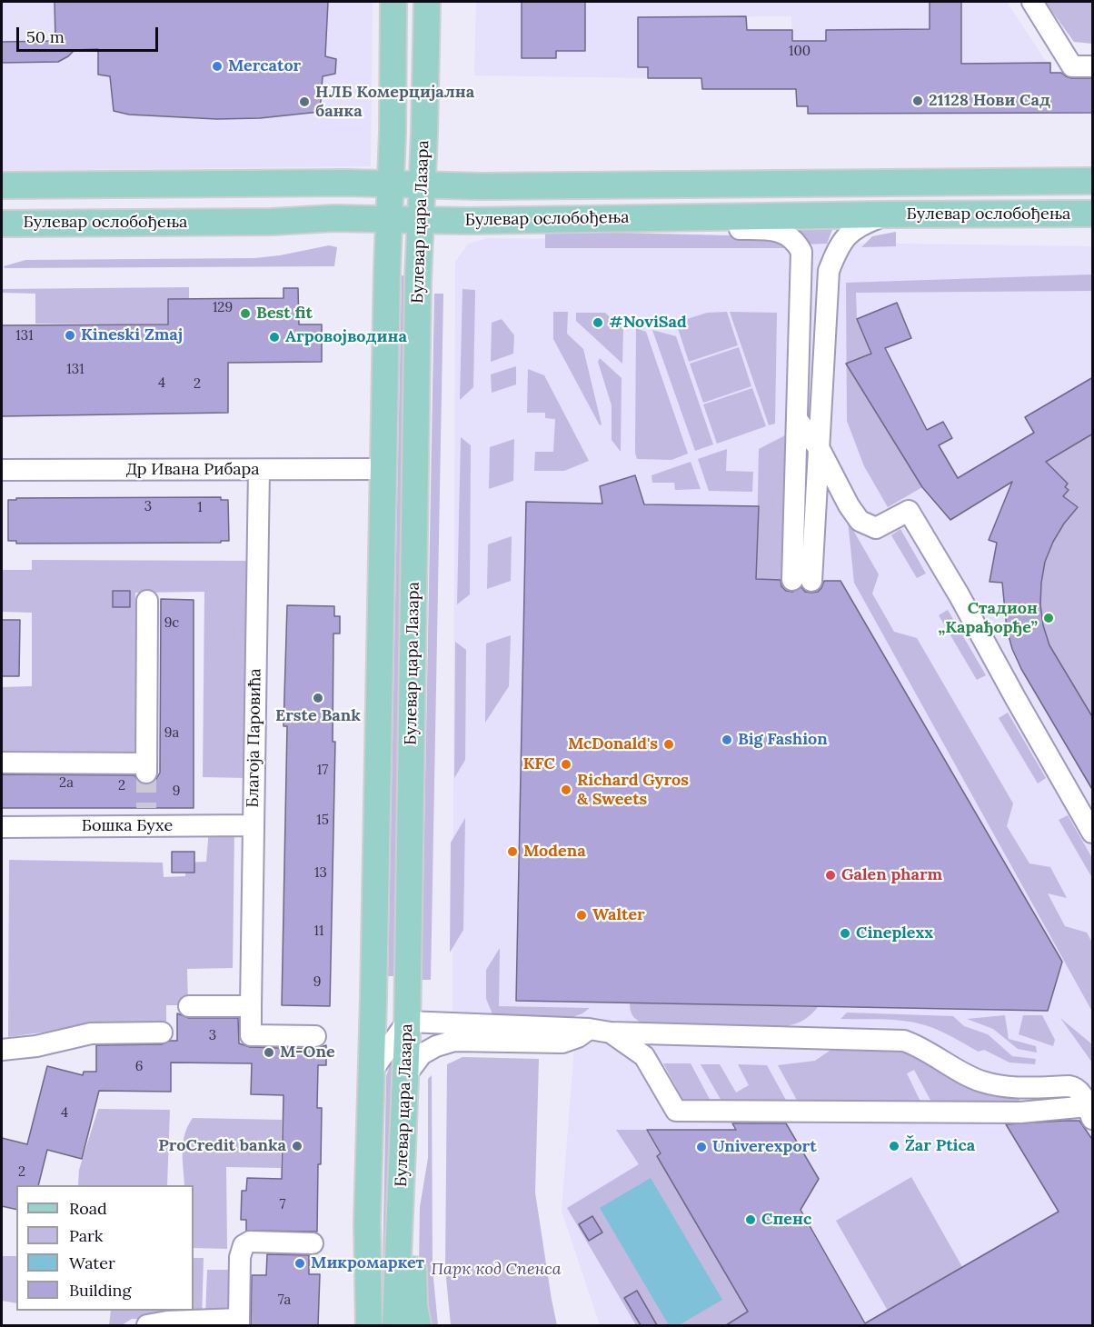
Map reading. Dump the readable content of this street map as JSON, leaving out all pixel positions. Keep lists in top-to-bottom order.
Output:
{
  "streets": {
    "main road": ["Булевар ослобођења", "Булевар цара Лазара"],
    "street": ["Др Ивана Рибара", "Благоја Паровића", "Бошка Бухе"]
  },
  "crossings": [
    ["Булевар ослобођења", "Булевар цара Лазара"],
    ["Булевар цара Лазара", "Др Ивана Рибара"],
    ["Др Ивана Рибара", "Благоја Паровића"],
    ["Благоја Паровића", "Бошка Бухе"]
  ],
  "parks": ["Парк код Спенса"],
  "places": [
    "Mercator",
    "21128 Нови Сад",
    "НЛБ Комерцијална банка",
    "Best fit",
    "#NoviSad",
    "Kineski Zmaj",
    "Агровојводина",
    "Стадион „Карађорђе”",
    "Erste Bank",
    "Big Fashion",
    "McDonald's",
    "KFC",
    "Richard Gyros & Sweets",
    "Modena",
    "Galen pharm",
    "Walter",
    "Cineplexx",
    "M-One",
    "ProCredit banka",
    "Žar Ptica",
    "Univerexport",
    "Спенс",
    "Микромаркет"
  ],
  "house_numbers": [
    "100",
    "129",
    "131",
    "131",
    "4",
    "2",
    "3",
    "1",
    "9c",
    "9a",
    "17",
    "2a",
    "2",
    "9",
    "15",
    "13",
    "11",
    "9",
    "3",
    "6",
    "4",
    "2",
    "7",
    "7a"
  ],
  "legend": [
    "Road",
    "Park",
    "Water",
    "Building"
  ],
  "scale_bar": "50 m"
}
